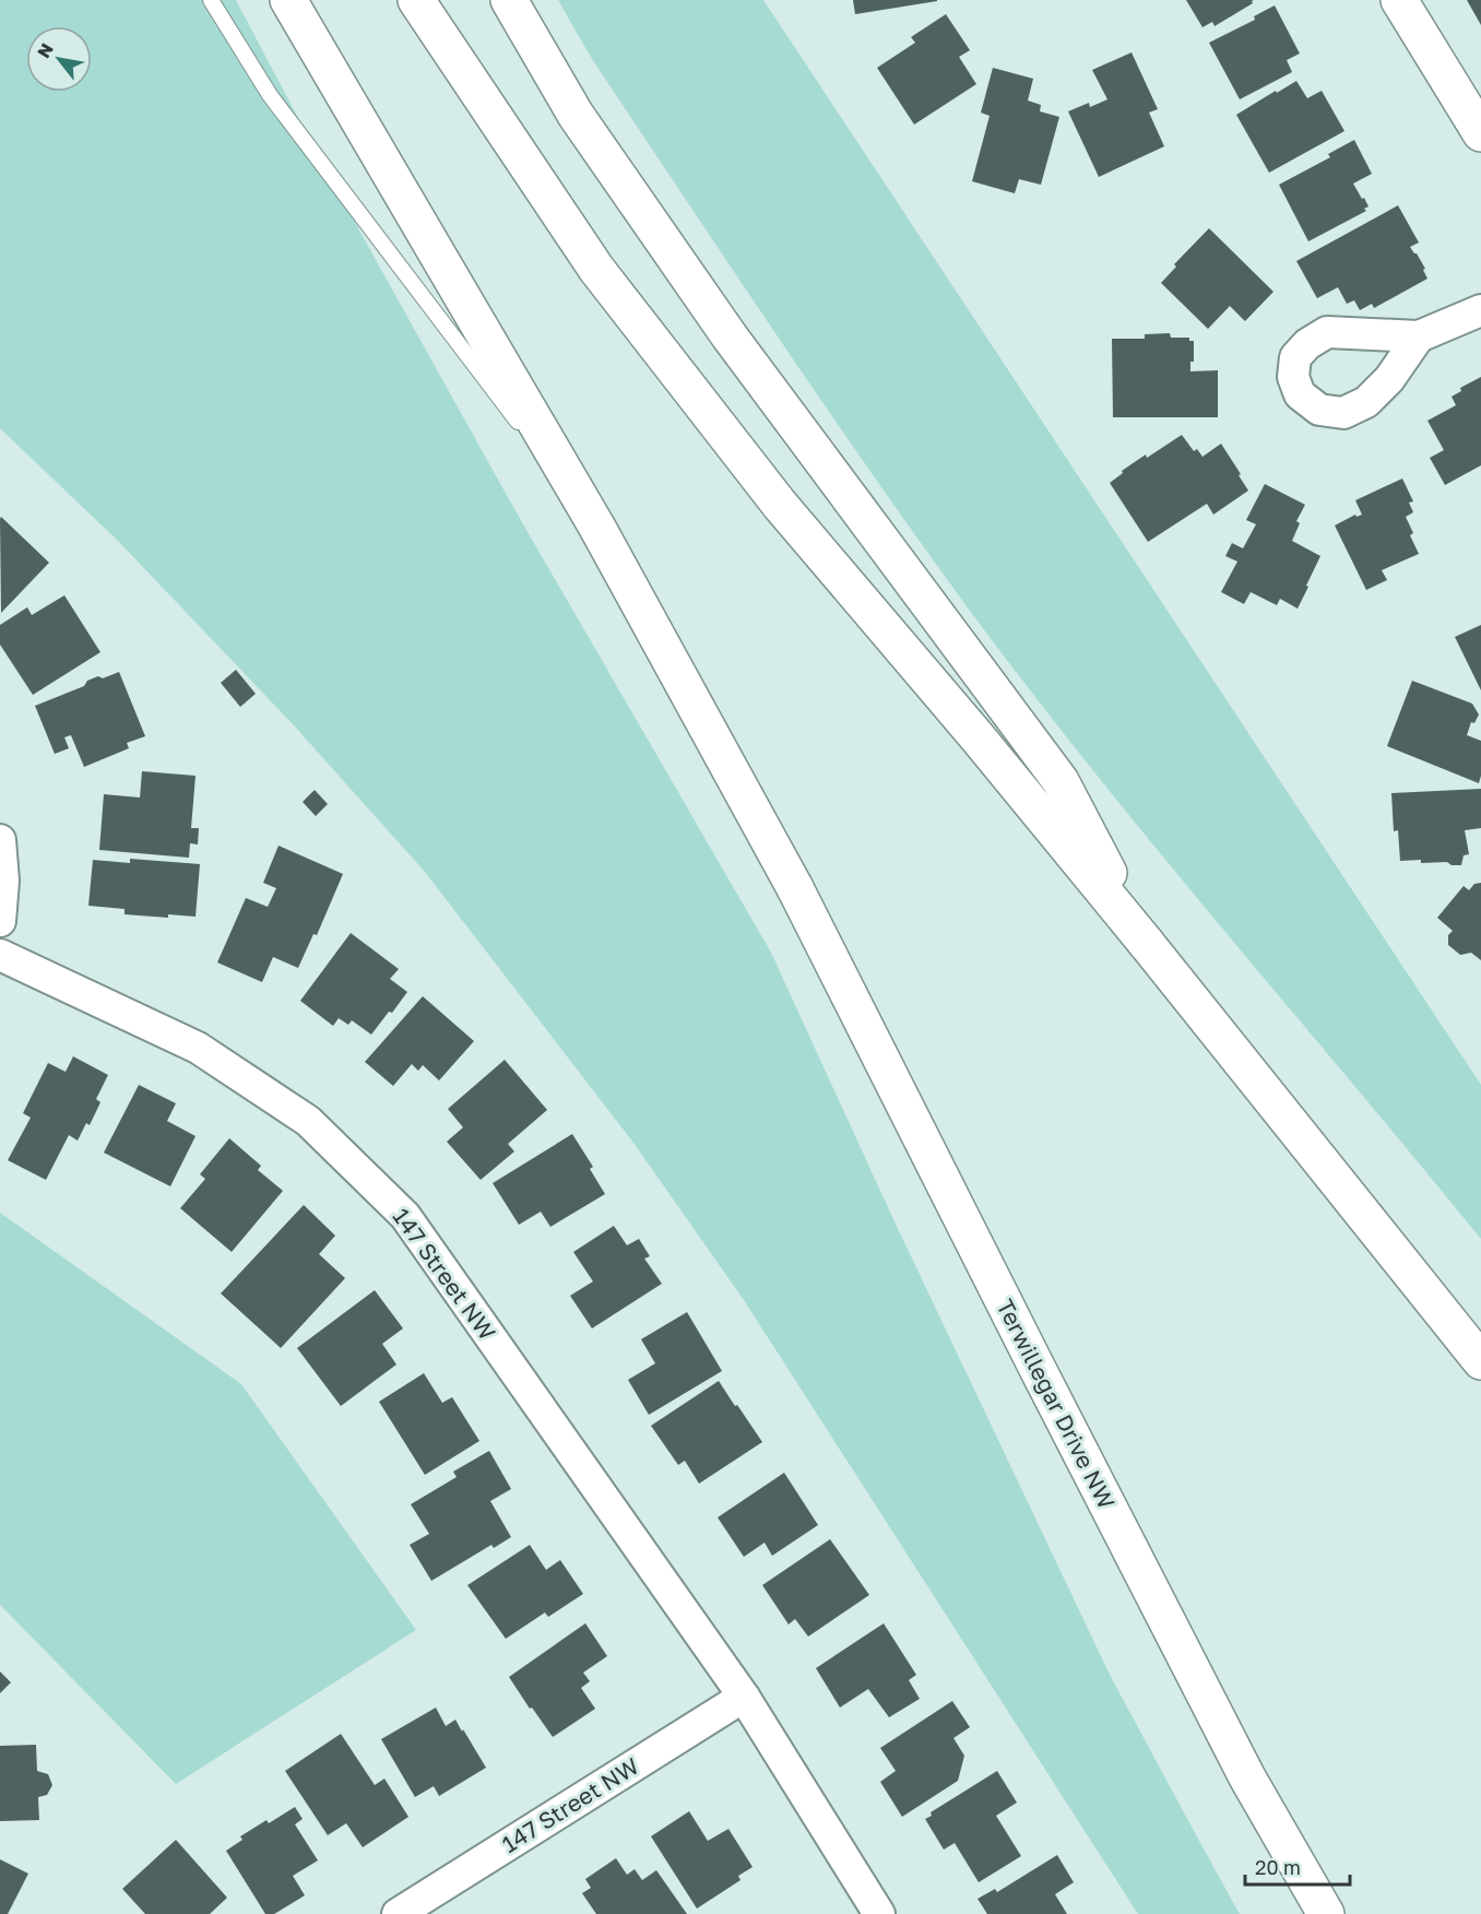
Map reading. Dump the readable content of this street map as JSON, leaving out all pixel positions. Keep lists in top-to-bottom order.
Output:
{
  "streets": {
    "main road": ["Terwillegar Drive NW"],
    "street": ["147 Street NW"]
  },
  "scale_bar": "20 m",
  "north": "top left"
}
